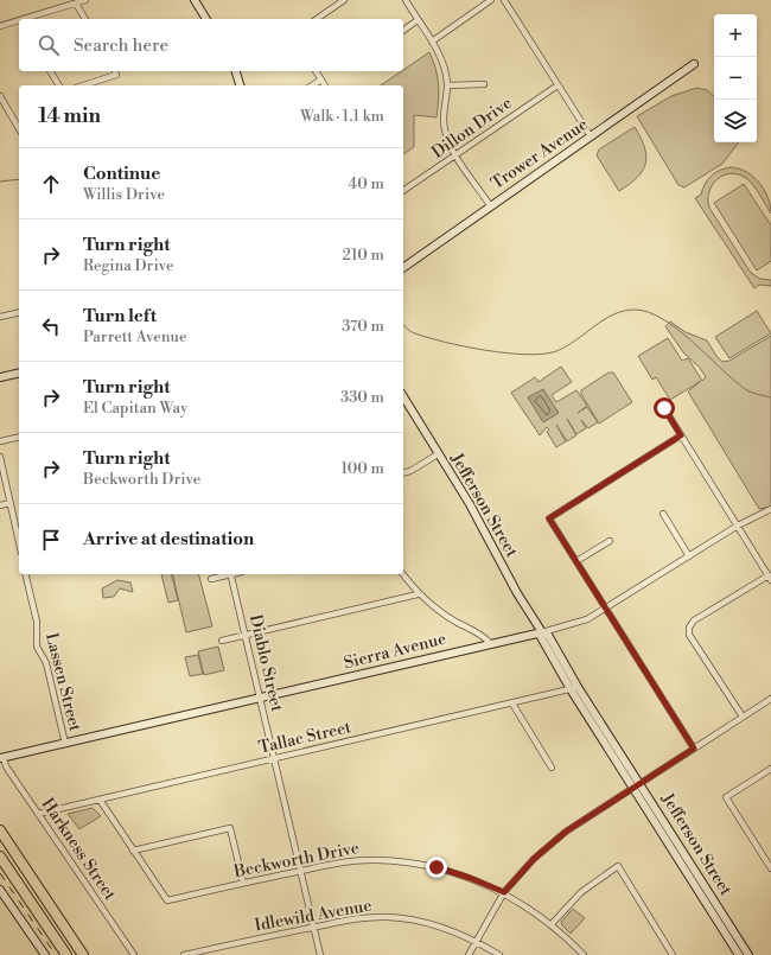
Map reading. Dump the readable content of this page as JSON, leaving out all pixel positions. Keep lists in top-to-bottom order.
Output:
{
  "streets": {
    "main road": ["Trower Avenue", "Jefferson Street", "Sierra Avenue"],
    "street": [
      "Dillon Drive",
      "Diablo Street",
      "Lassen Street",
      "Tallac Street",
      "Harkness Street",
      "Beckworth Drive",
      "Idlewild Avenue"
    ]
  },
  "crossings": [
    ["Jefferson Street", "Sierra Avenue"],
    ["Jefferson Street", "Tallac Street"],
    ["Sierra Avenue", "Diablo Street"],
    ["Sierra Avenue", "Lassen Street"],
    ["Sierra Avenue", "Harkness Street"],
    ["Diablo Street", "Tallac Street"],
    ["Diablo Street", "Beckworth Drive"],
    ["Diablo Street", "Idlewild Avenue"],
    ["Tallac Street", "Harkness Street"],
    ["Tallac Street", "Beckworth Drive"]
  ],
  "page": {
    "map_buttons": ["+", "−"],
    "search": "Search here",
    "heading": ["14 min", "Walk · 1.1 km"],
    "list": [
      ["Continue", "Willis Drive", "40 m"],
      ["Turn right", "Regina Drive", "210 m"],
      ["Turn left", "Parrett Avenue", "370 m"],
      ["Turn right", "El Capitan Way", "330 m"],
      ["Turn right", "Beckworth Drive", "100 m"],
      "Arrive at destination"
    ]
  }
}
